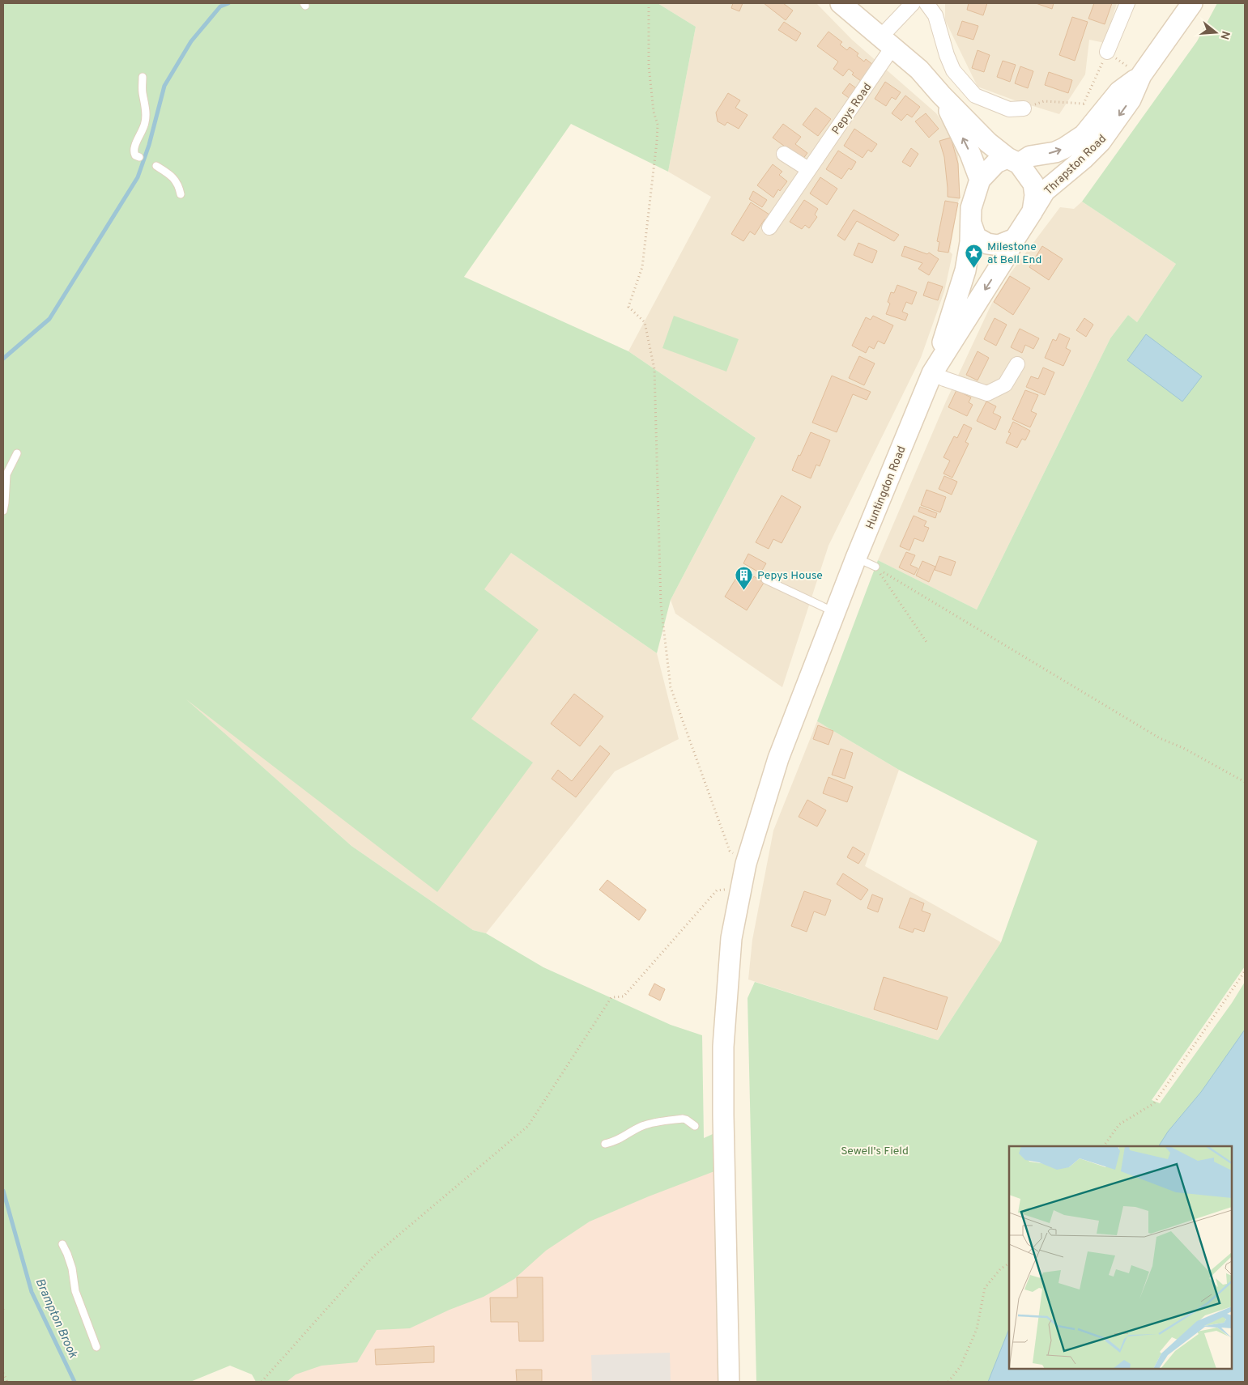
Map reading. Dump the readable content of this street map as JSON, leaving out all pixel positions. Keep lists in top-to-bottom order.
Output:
{
  "streets": {
    "main road": ["Thrapston Road", "Huntingdon Road"],
    "street": ["Pepys Road"]
  },
  "crossings": [
    ["Thrapston Road", "Huntingdon Road"]
  ],
  "water": ["Brampton Brook"],
  "parks": ["Sewell's Field"],
  "places": {
    "place": ["Milestone at Bell End"],
    "building": ["Pepys House"]
  },
  "north": "right"
}
